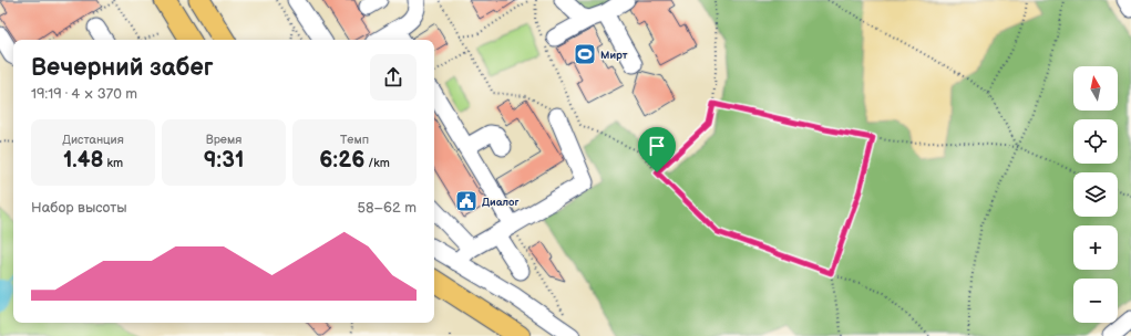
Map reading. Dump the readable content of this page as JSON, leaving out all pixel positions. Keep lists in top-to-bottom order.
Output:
{
  "places": {
    "sports": ["Мирт"],
    "public building": ["Диалог"]
  },
  "north": "top",
  "page": {
    "heading": ["Вечерний забег", "19:19 · 4 × 370 m"],
    "map_buttons": ["+", "−"],
    "stats": [
      ["Дистанция", "1.48 km"],
      ["Время", "9:31"],
      ["Темп", "6:26 /km"]
    ],
    "chart": ["Набор высоты", "58–62 m"]
  }
}
